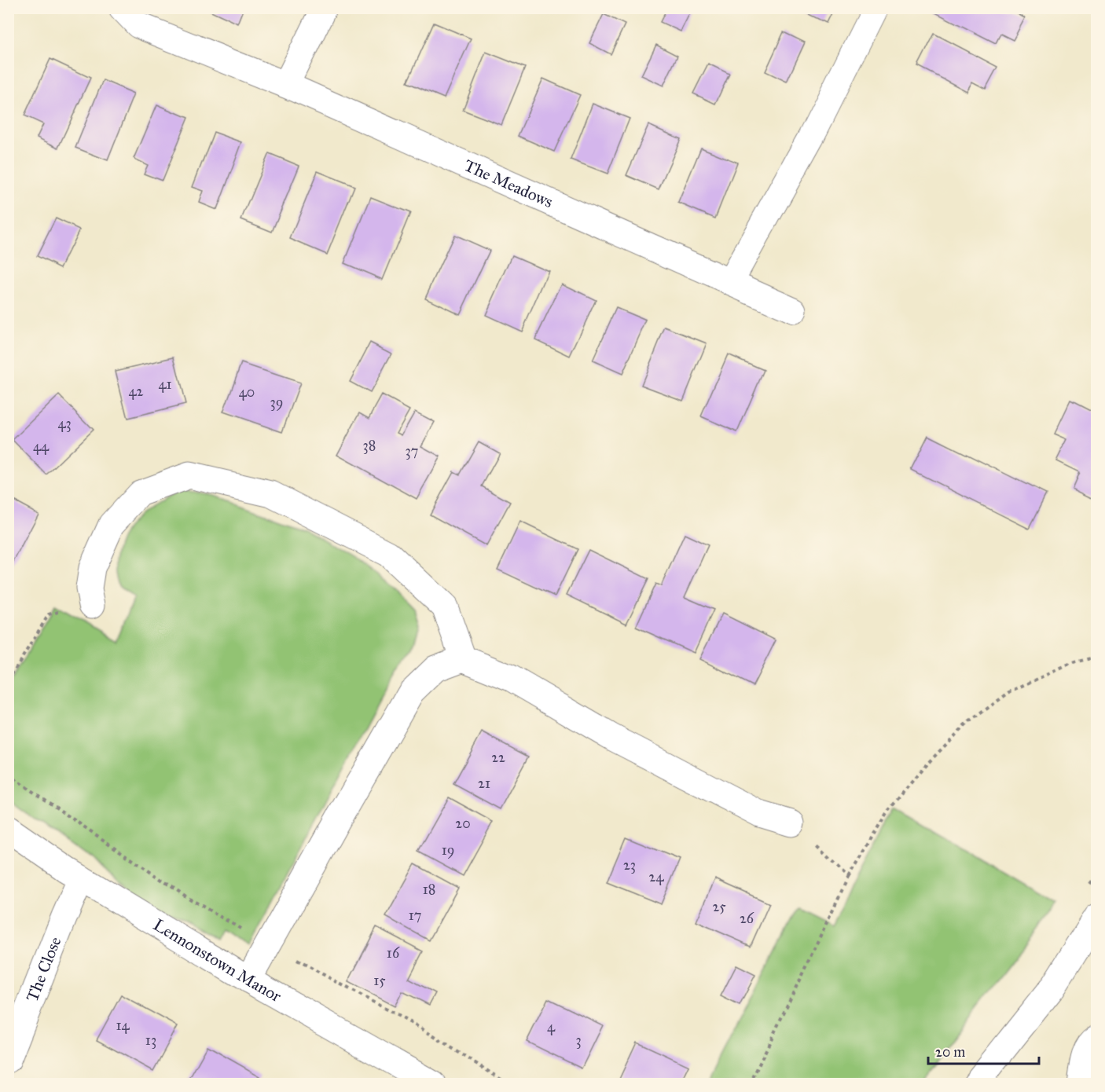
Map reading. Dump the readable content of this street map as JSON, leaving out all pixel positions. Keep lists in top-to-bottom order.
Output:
{
  "streets": {
    "street": ["The Meadows", "Lennonstown Manor", "The Close"]
  },
  "crossings": [
    ["Lennonstown Manor", "The Close"]
  ],
  "house_numbers": [
    "41",
    "42",
    "40",
    "39",
    "43",
    "38",
    "44",
    "37",
    "22",
    "21",
    "20",
    "19",
    "23",
    "24",
    "18",
    "25",
    "17",
    "26",
    "16",
    "15",
    "14",
    "4",
    "13",
    "3"
  ],
  "scale_bar": "20 m"
}
